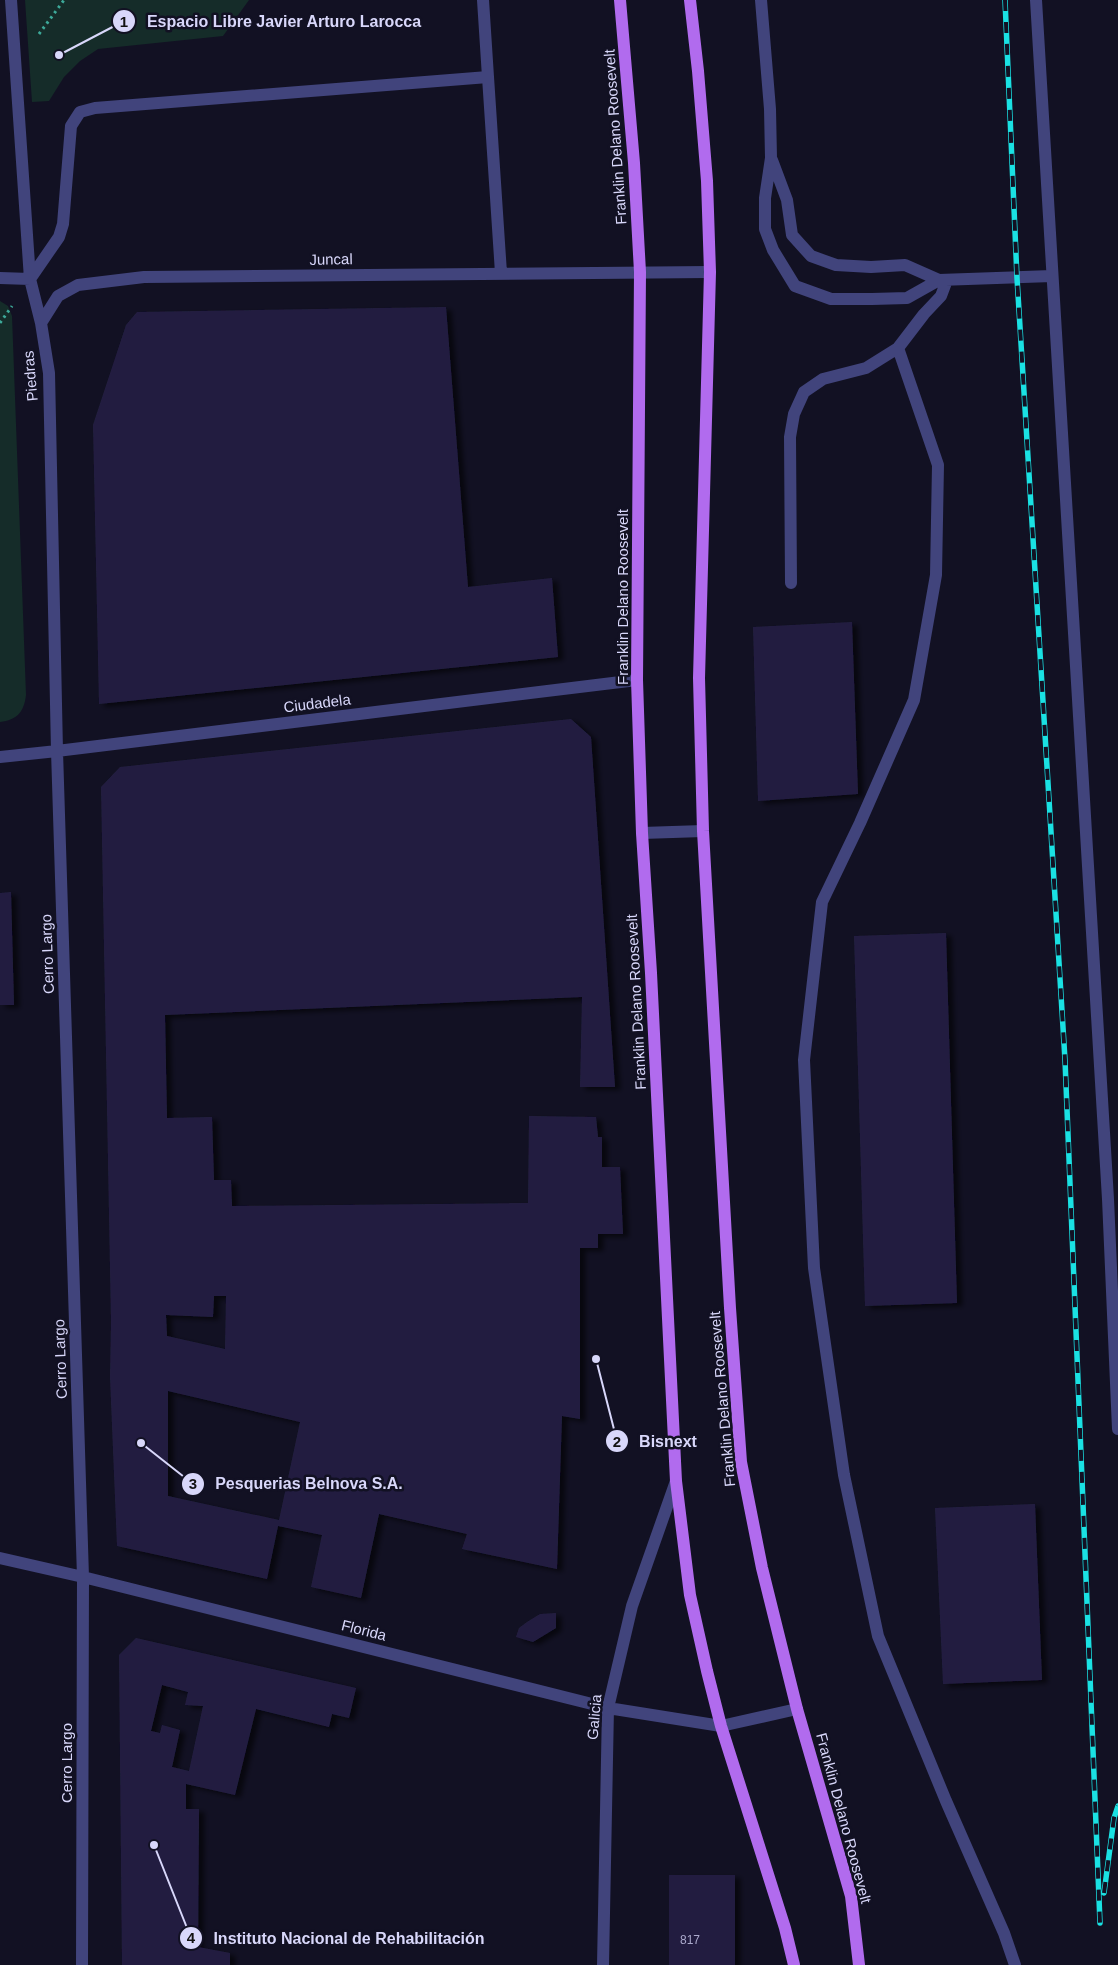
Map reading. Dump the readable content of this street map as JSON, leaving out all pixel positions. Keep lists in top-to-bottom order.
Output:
{
  "streets": {
    "main road": ["Franklin Delano Roosevelt"],
    "street": [
      "Juncal",
      "Piedras",
      "Ciudadela",
      "Cerro Largo",
      "Florida",
      "Galicia"
    ]
  },
  "crossings": [
    ["Franklin Delano Roosevelt", "Juncal"],
    ["Franklin Delano Roosevelt", "Ciudadela"],
    ["Franklin Delano Roosevelt", "Florida"],
    ["Franklin Delano Roosevelt", "Galicia"],
    ["Juncal", "Piedras"],
    ["Piedras", "Ciudadela"],
    ["Piedras", "Cerro Largo"],
    ["Ciudadela", "Cerro Largo"],
    ["Cerro Largo", "Florida"],
    ["Florida", "Galicia"]
  ],
  "places": [
    "Espacio Libre Javier Arturo Larocca",
    "Bisnext",
    "Pesquerias Belnova S.A.",
    "Instituto Nacional de Rehabilitación"
  ],
  "house_numbers": ["817"]
}
